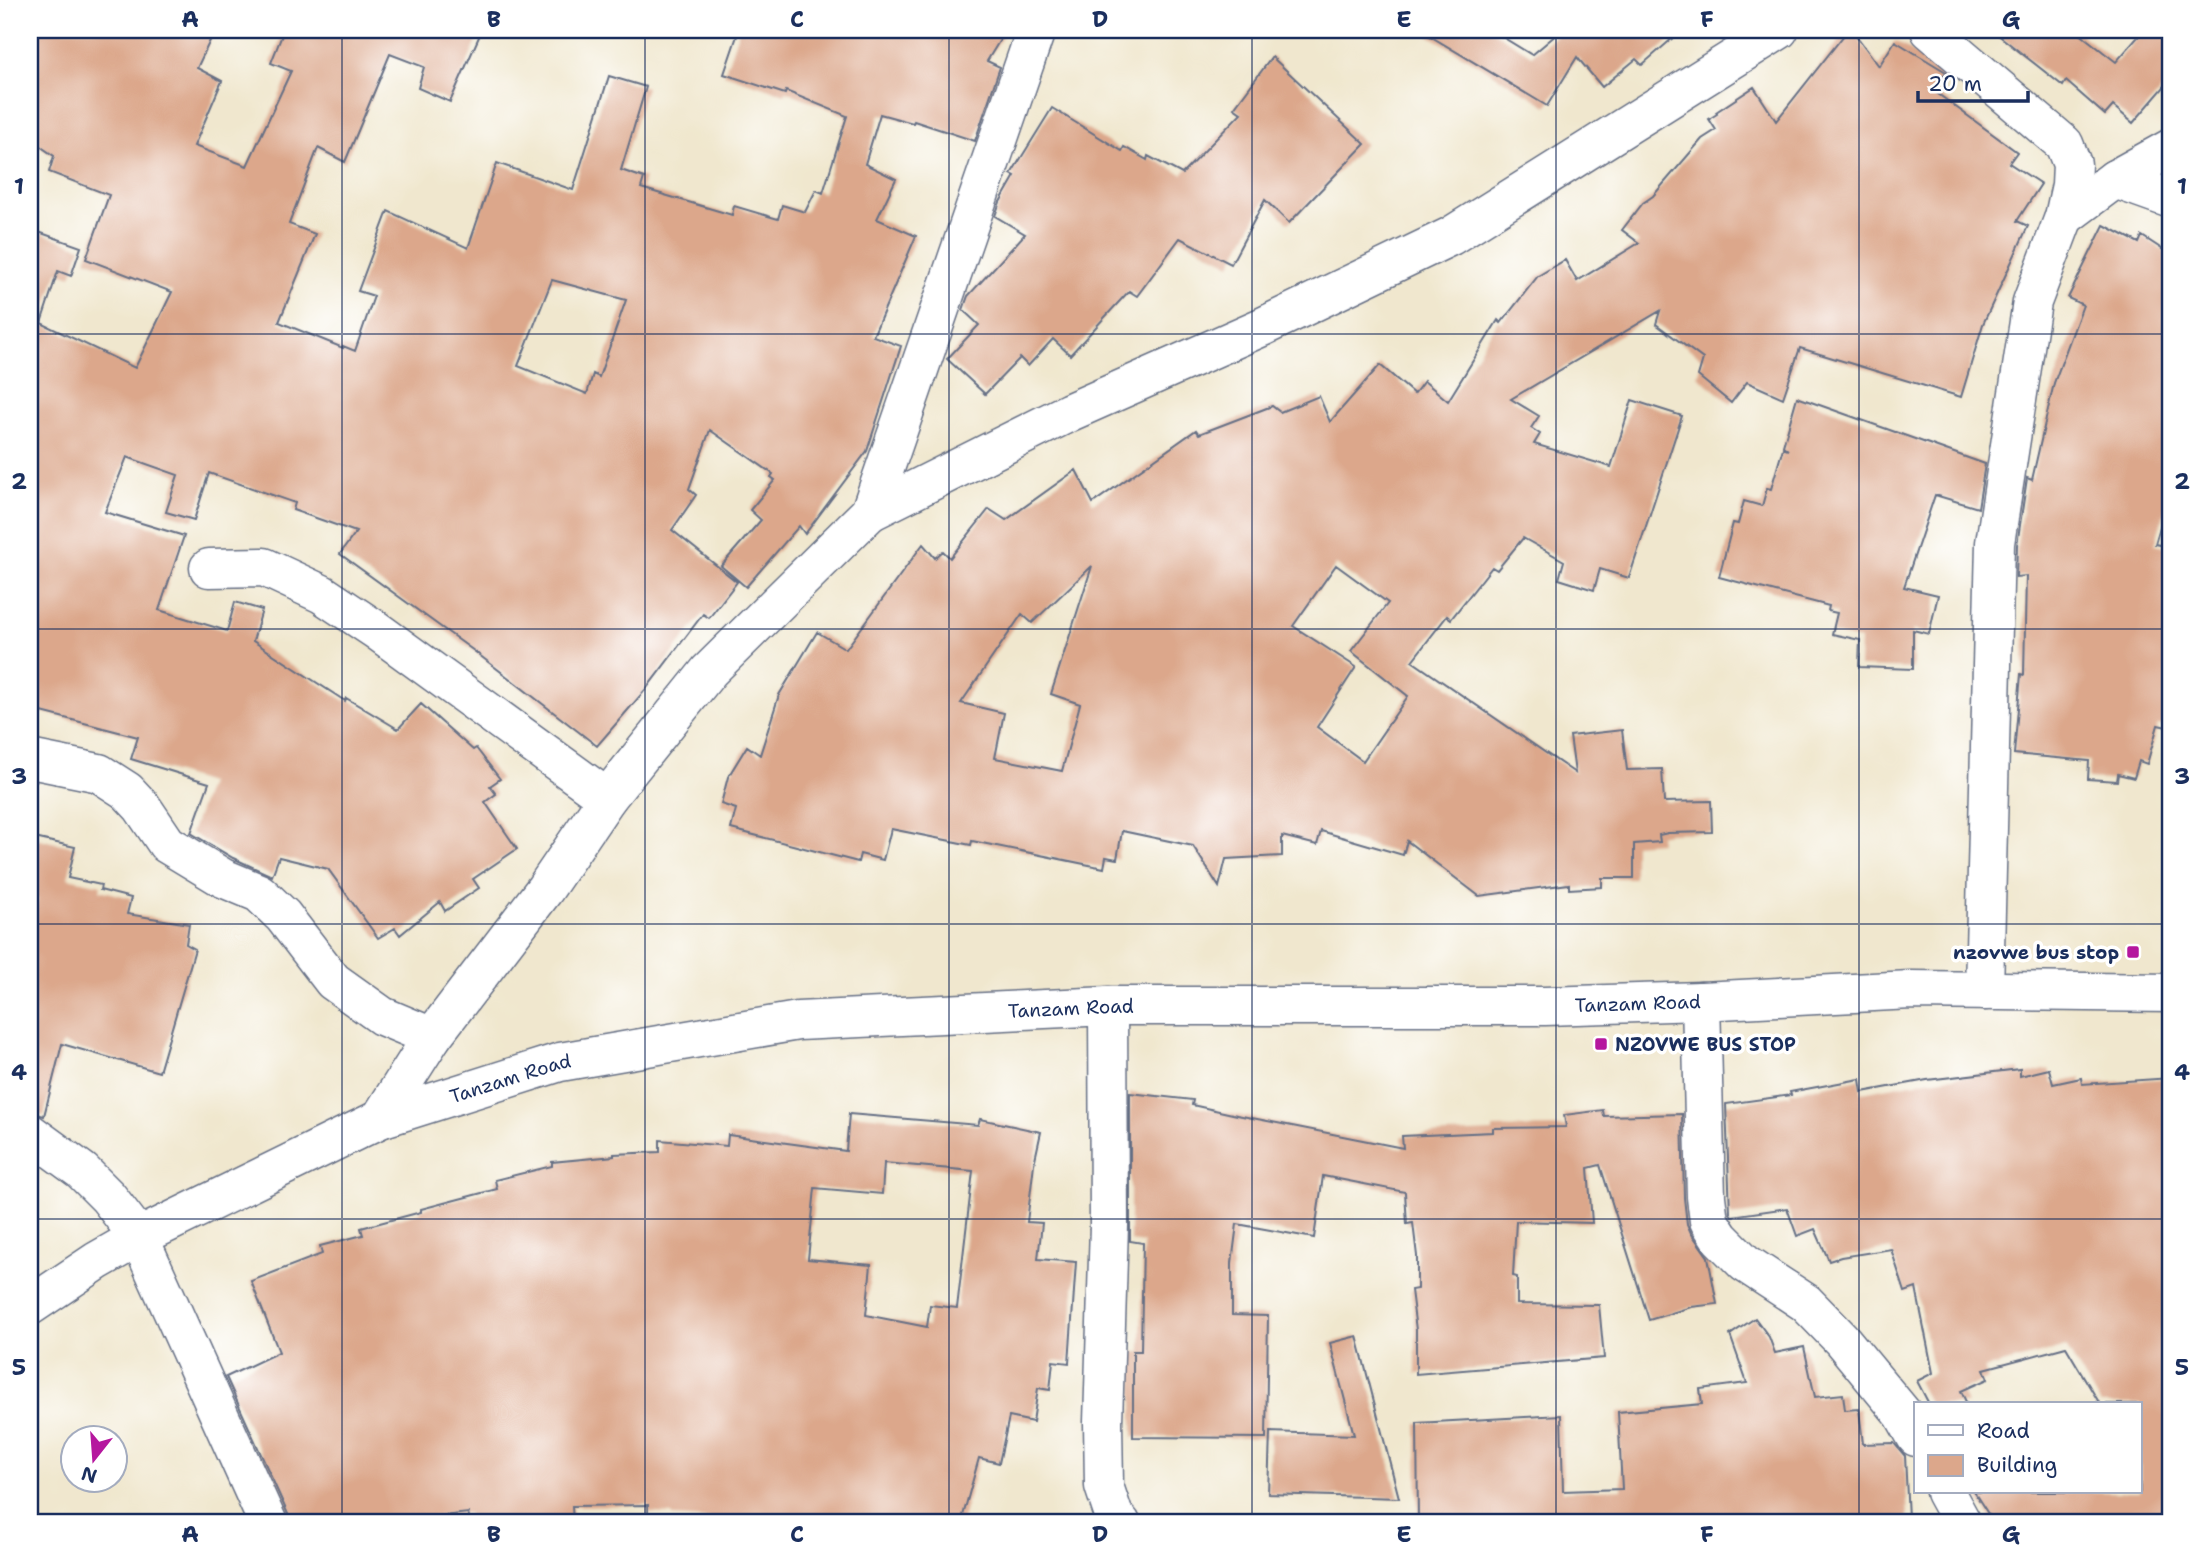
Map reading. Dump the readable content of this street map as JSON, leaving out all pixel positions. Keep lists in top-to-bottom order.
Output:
{
  "streets": {
    "main road": ["Tanzam Road"]
  },
  "places": {
    "transit": ["nzovwe bus stop", "NZOVWE BUS STOP"]
  },
  "legend": ["Road", "Building"],
  "scale_bar": "20 m",
  "north": "bottom",
  "grid": {
    "columns": [
      "A",
      "B",
      "C",
      "D",
      "E",
      "F",
      "G"
    ],
    "rows": [
      "1",
      "2",
      "3",
      "4",
      "5"
    ]
  }
}
